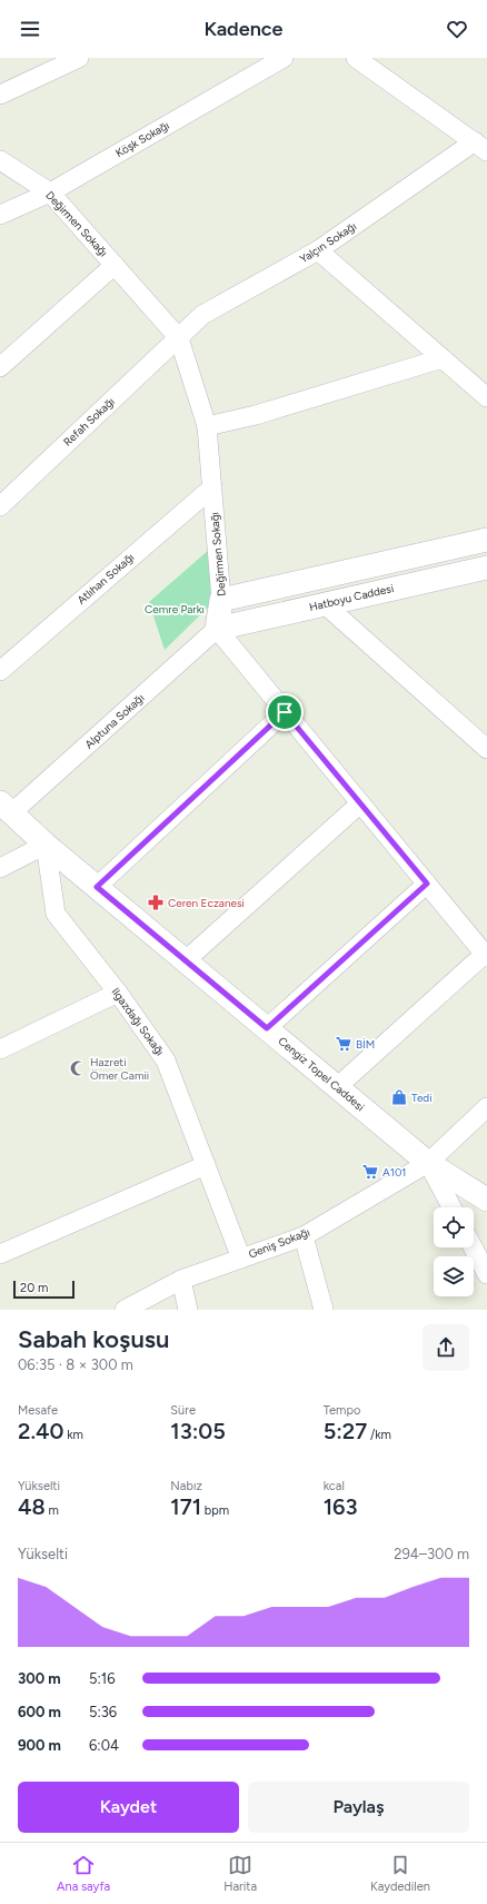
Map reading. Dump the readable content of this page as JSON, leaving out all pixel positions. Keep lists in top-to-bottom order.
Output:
{
  "streets": {
    "street": [
      "Köşk Sokağı",
      "Değirmen Sokağı",
      "Yalçın Sokağı",
      "Refah Sokağı",
      "Atlıhan Sokağı",
      "Hatboyu Caddesi",
      "Alptuna Sokağı",
      "Ilgazdağı Sokağı",
      "Cengiz Topel Caddesi",
      "Geniş Sokağı"
    ]
  },
  "crossings": [
    ["Köşk Sokağı", "Değirmen Sokağı"],
    ["Değirmen Sokağı", "Yalçın Sokağı"],
    ["Değirmen Sokağı", "Refah Sokağı"],
    ["Değirmen Sokağı", "Atlıhan Sokağı"],
    ["Değirmen Sokağı", "Hatboyu Caddesi"],
    ["Değirmen Sokağı", "Alptuna Sokağı"],
    ["Yalçın Sokağı", "Refah Sokağı"],
    ["Hatboyu Caddesi", "Alptuna Sokağı"],
    ["Alptuna Sokağı", "Cengiz Topel Caddesi"],
    ["Ilgazdağı Sokağı", "Cengiz Topel Caddesi"],
    ["Ilgazdağı Sokağı", "Geniş Sokağı"],
    ["Cengiz Topel Caddesi", "Geniş Sokağı"]
  ],
  "parks": ["Cemre Parkı"],
  "places": {
    "pharmacy": ["Ceren Eczanesi"],
    "supermarket": ["BİM", "A101"],
    "mosque": ["Hazreti Ömer Camii"],
    "shop": ["Tedi"]
  },
  "scale_bar": "20 m",
  "page": {
    "header": "Kadence",
    "scale": "20 m",
    "heading": ["Sabah koşusu", "06:35 · 8 × 300 m"],
    "stats": [
      ["Mesafe", "2.40 km"],
      ["Süre", "13:05"],
      ["Tempo", "5:27 /km"],
      ["Yükselti", "48 m"],
      ["Nabız", "171 bpm"],
      ["kcal", "163"]
    ],
    "chart": ["Yükselti", "294–300 m"],
    "list": [
      {
        "name": "300 m",
        "note": "5:16"
      },
      {
        "name": "600 m",
        "note": "5:36"
      },
      {
        "name": "900 m",
        "note": "6:04"
      }
    ],
    "buttons": ["Kaydet", "Paylaş"],
    "tabs": ["Ana sayfa", "Harita", "Kaydedilen"]
  }
}
